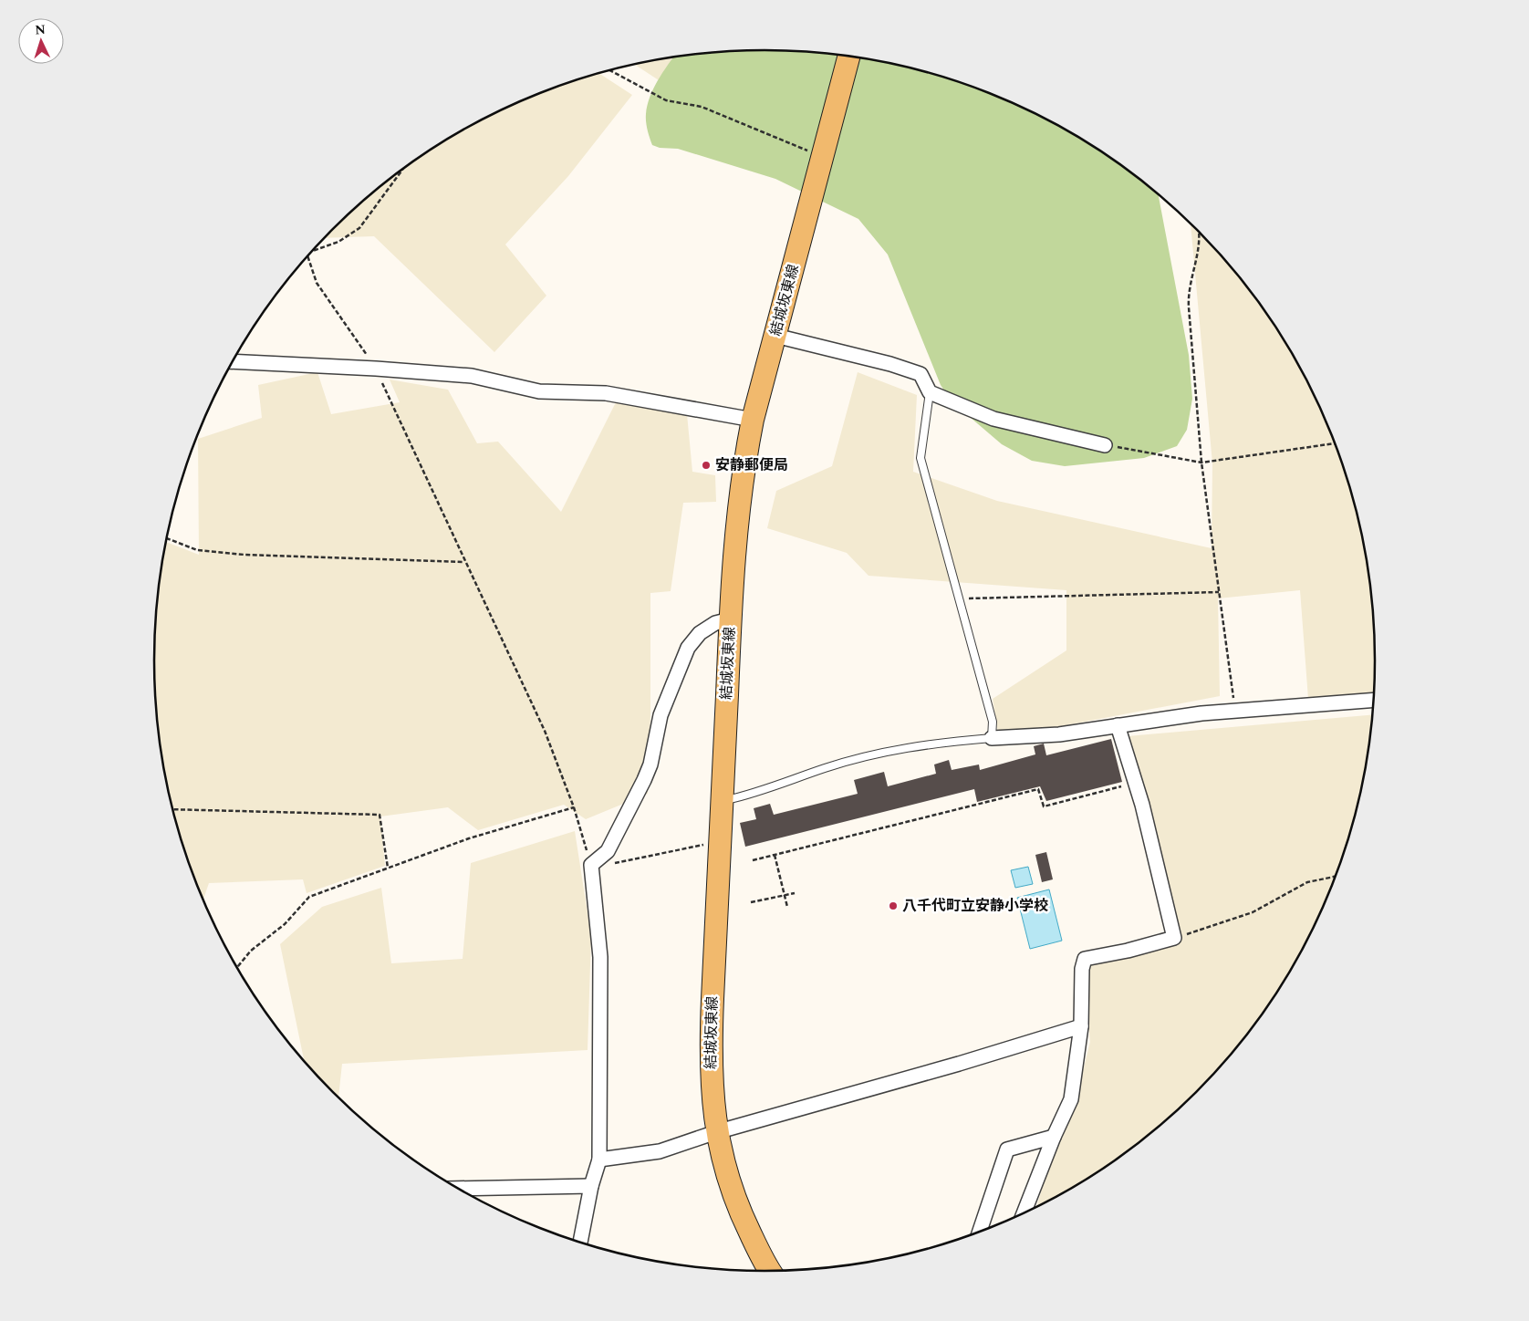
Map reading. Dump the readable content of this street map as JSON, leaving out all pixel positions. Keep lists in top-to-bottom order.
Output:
{
  "streets": {
    "main road": ["結城坂東線"]
  },
  "places": ["安静郵便局", "八千代町立安静小学校"],
  "north": "top"
}
